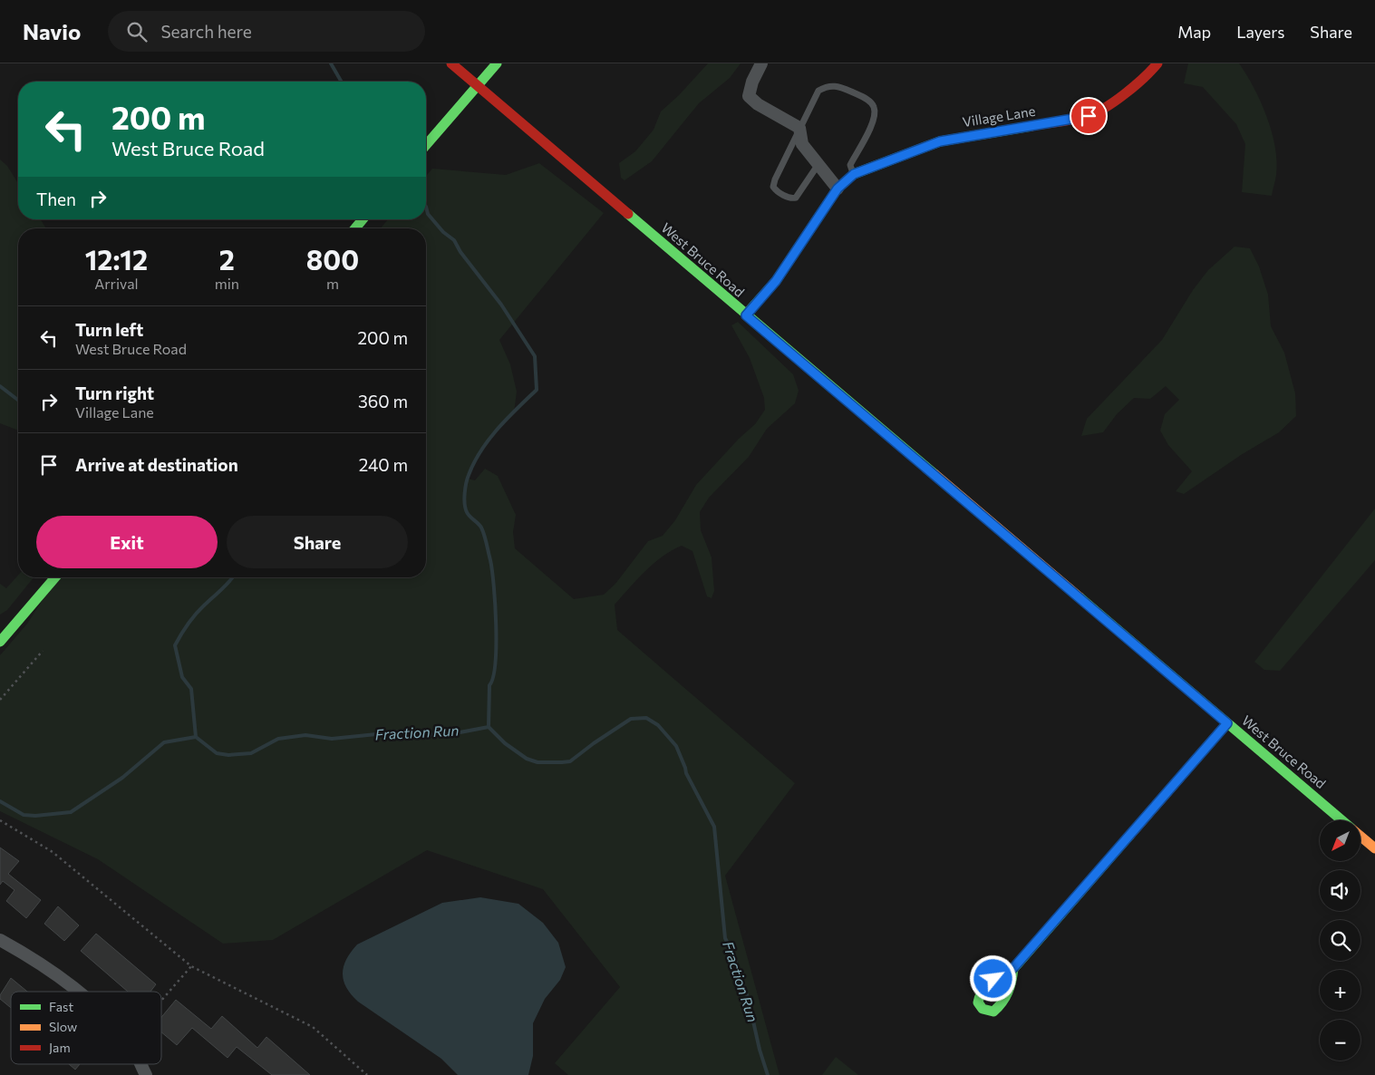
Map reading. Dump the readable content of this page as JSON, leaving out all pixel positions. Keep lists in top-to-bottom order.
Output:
{
  "streets": {
    "street": ["Village Lane", "West Bruce Road"]
  },
  "crossings": [
    ["Village Lane", "West Bruce Road"]
  ],
  "water": ["Fraction Run"],
  "legend": ["Fast", "Slow", "Jam"],
  "north": "bottom left",
  "page": {
    "header": "Navio",
    "search": "Search here",
    "nav": ["Map", "Layers", "Share"],
    "turn": ["200 m", "West Bruce Road"],
    "then": "Then",
    "eta": [
      "12:12",
      "Arrival",
      "2",
      "min",
      "800",
      "m"
    ],
    "list": [
      {
        "name": "Turn left",
        "note": "West Bruce Road",
        "value": "200 m"
      },
      {
        "name": "Turn right",
        "note": "Village Lane",
        "value": "360 m"
      },
      {
        "name": "Arrive at destination",
        "value": "240 m"
      }
    ],
    "buttons": ["Exit", "Share"],
    "map_buttons": ["+", "−"]
  }
}
